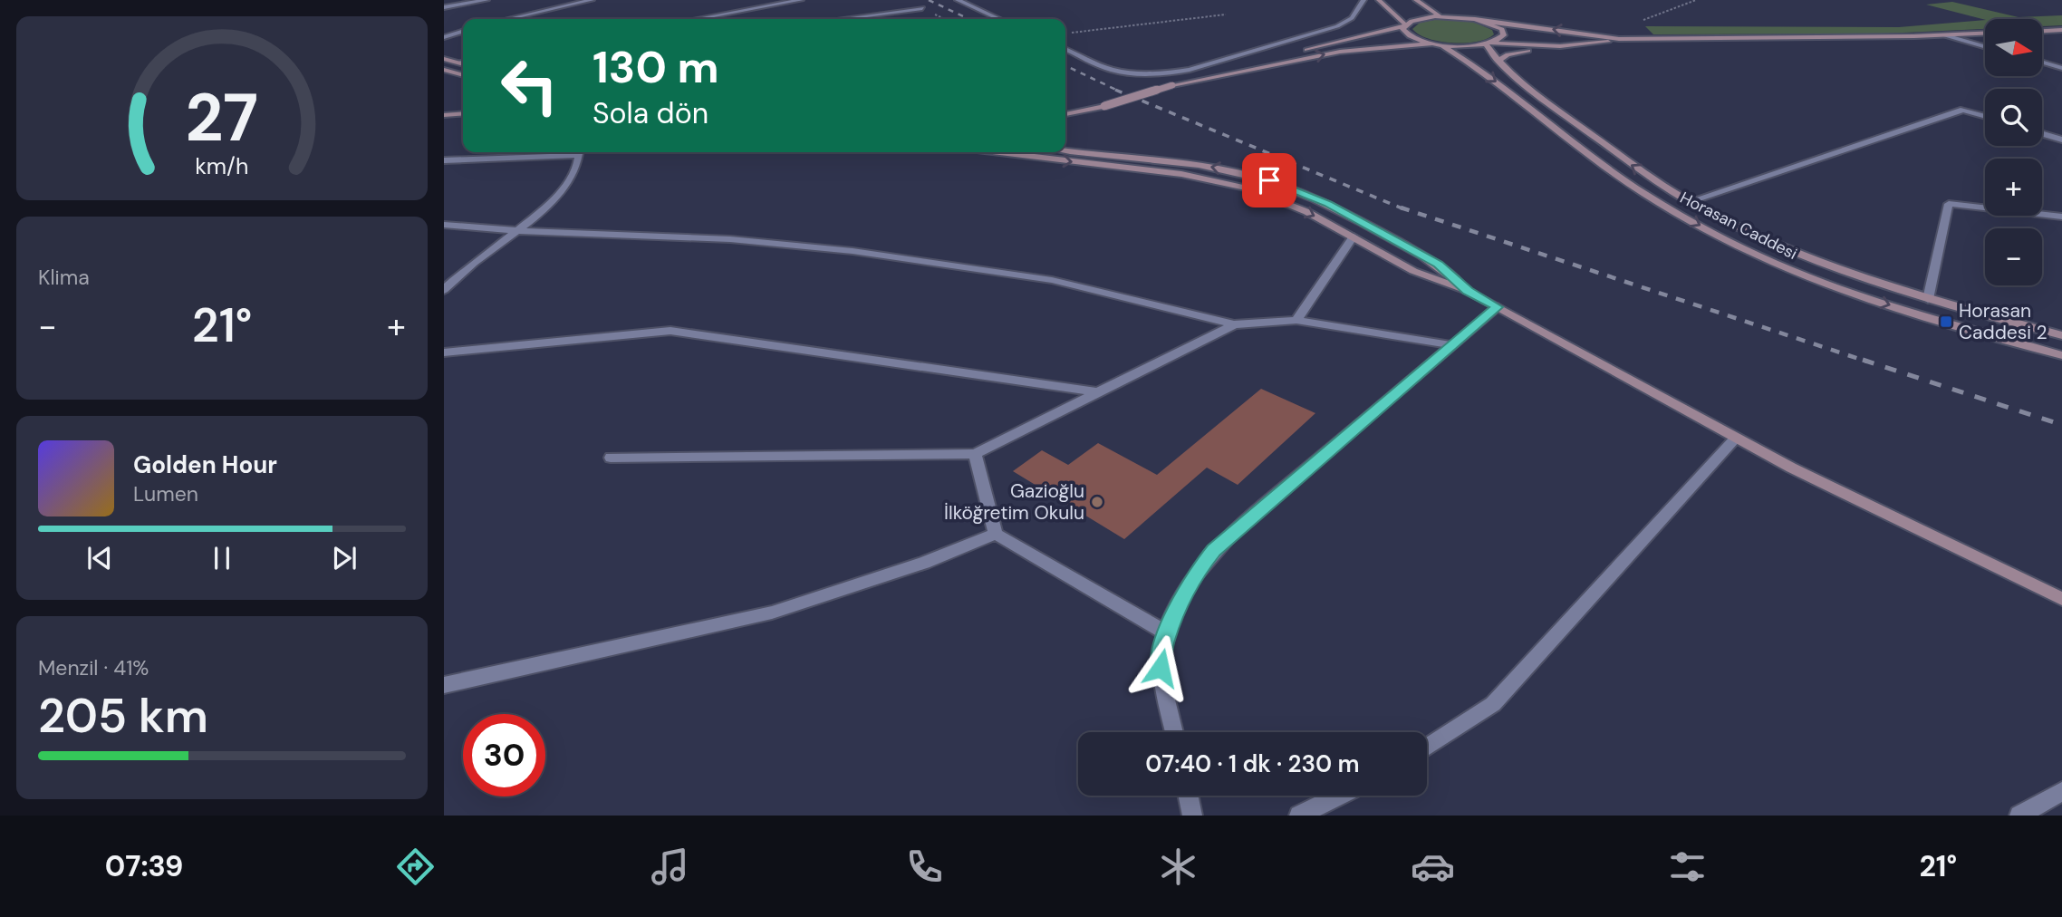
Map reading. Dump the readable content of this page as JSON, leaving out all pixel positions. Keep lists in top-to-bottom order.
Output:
{
  "streets": {
    "street": ["Horasan Caddesi"]
  },
  "places": {
    "transit": ["Horasan Caddesi 2"],
    "other": ["Gazioğlu İlköğretim Okulu"]
  },
  "north": "right",
  "page": {
    "map_buttons": ["+", "−"],
    "turn": ["130 m", "Sola dön"],
    "tile": [
      "Klima",
      ["Menzil · 41%", "205 km"]
    ],
    "heat": ["−", "21°", "+"],
    "song": ["Golden Hour", "Lumen"],
    "limit": "30",
    "trip": "07:40 · 1 dk · 230 m",
    "tabs": ["07:39", "21°"],
    "gauge": ["27", "km/h"]
  }
}
